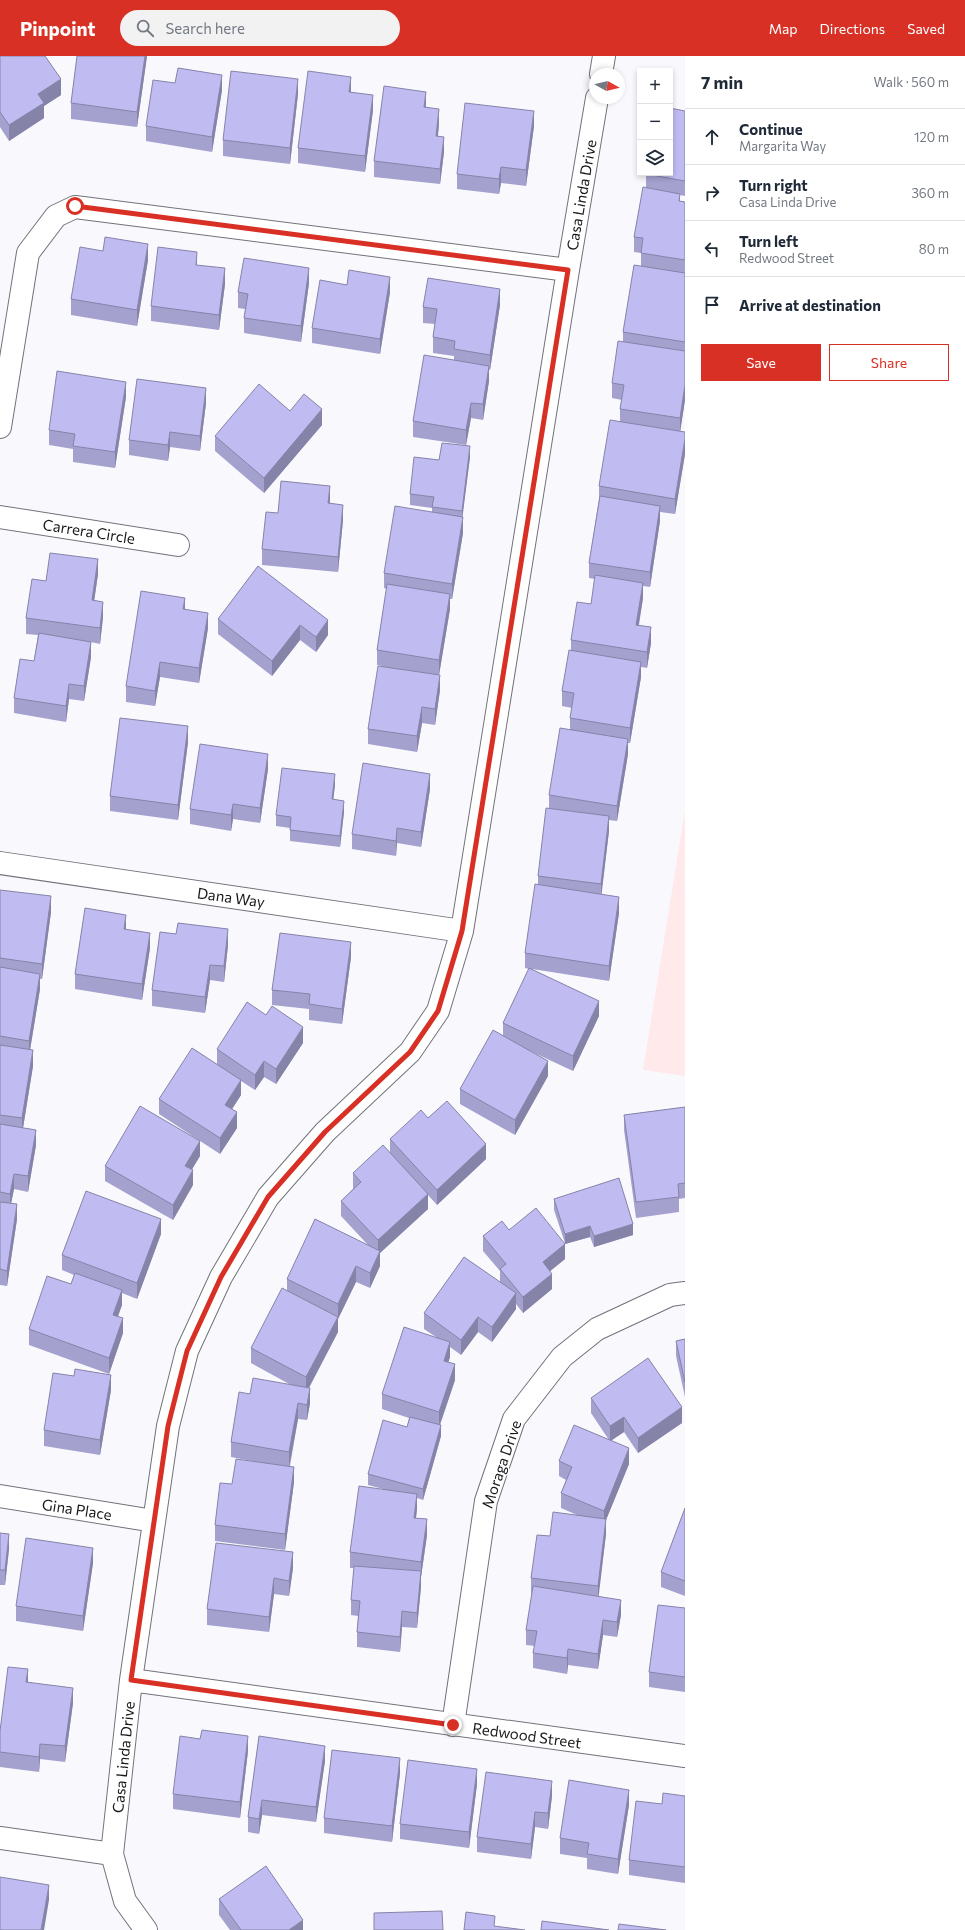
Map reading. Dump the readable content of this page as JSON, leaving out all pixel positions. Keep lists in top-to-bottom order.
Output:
{
  "streets": {
    "street": [
      "Casa Linda Drive",
      "Carrera Circle",
      "Dana Way",
      "Moraga Drive",
      "Gina Place",
      "Redwood Street"
    ]
  },
  "crossings": [
    ["Casa Linda Drive", "Dana Way"],
    ["Casa Linda Drive", "Gina Place"],
    ["Casa Linda Drive", "Redwood Street"],
    ["Moraga Drive", "Redwood Street"]
  ],
  "north": "right",
  "page": {
    "header": "Pinpoint",
    "search": "Search here",
    "nav": ["Map", "Directions", "Saved"],
    "heading": ["7 min", "Walk · 560 m"],
    "map_buttons": ["+", "−"],
    "list": [
      ["Continue", "Margarita Way", "120 m"],
      ["Turn right", "Casa Linda Drive", "360 m"],
      ["Turn left", "Redwood Street", "80 m"],
      "Arrive at destination"
    ],
    "buttons": ["Save", "Share"]
  }
}
